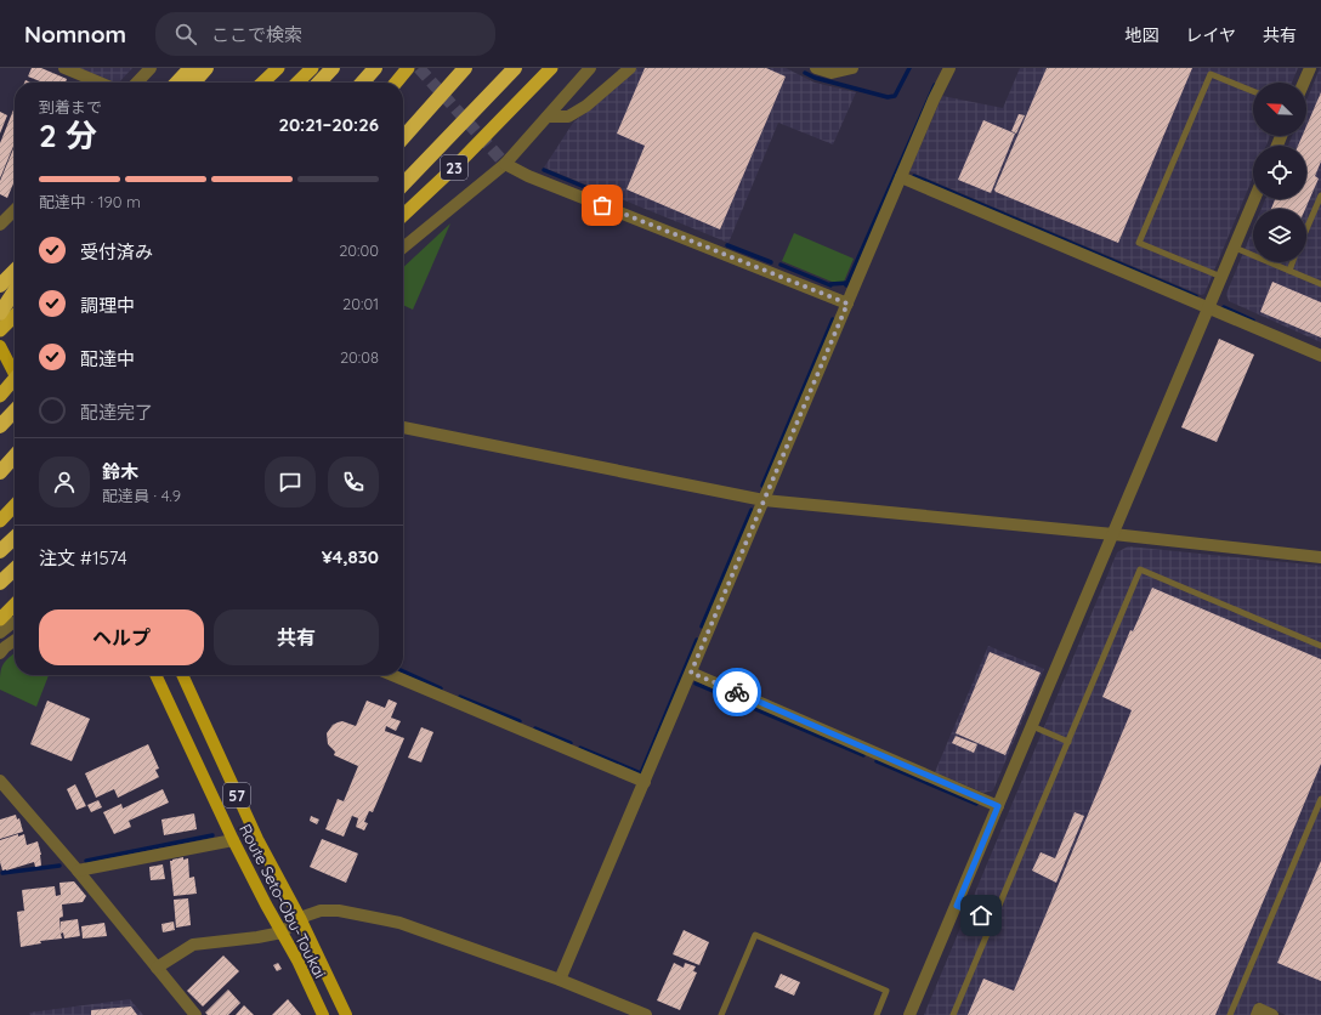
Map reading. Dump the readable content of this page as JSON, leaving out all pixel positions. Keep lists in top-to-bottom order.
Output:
{
  "streets": {
    "highway": ["23"],
    "main road": ["57", "Route Seto-Obu-Toukai"]
  },
  "north": "top left",
  "page": {
    "header": "Nomnom",
    "search": "ここで検索",
    "nav": ["地図", "レイヤ", "共有"],
    "heading": ["2 分", "到着まで", "20:21–20:26"],
    "panel": [
      "鈴木",
      "配達員 · 4.9",
      "注文 #1574",
      "¥4,830"
    ],
    "bar": "配達中 · 190 m",
    "list": [
      ["受付済み", "20:00"],
      ["調理中", "20:01"],
      ["配達中", "20:08"],
      "配達完了"
    ],
    "buttons": ["ヘルプ", "共有"]
  }
}
